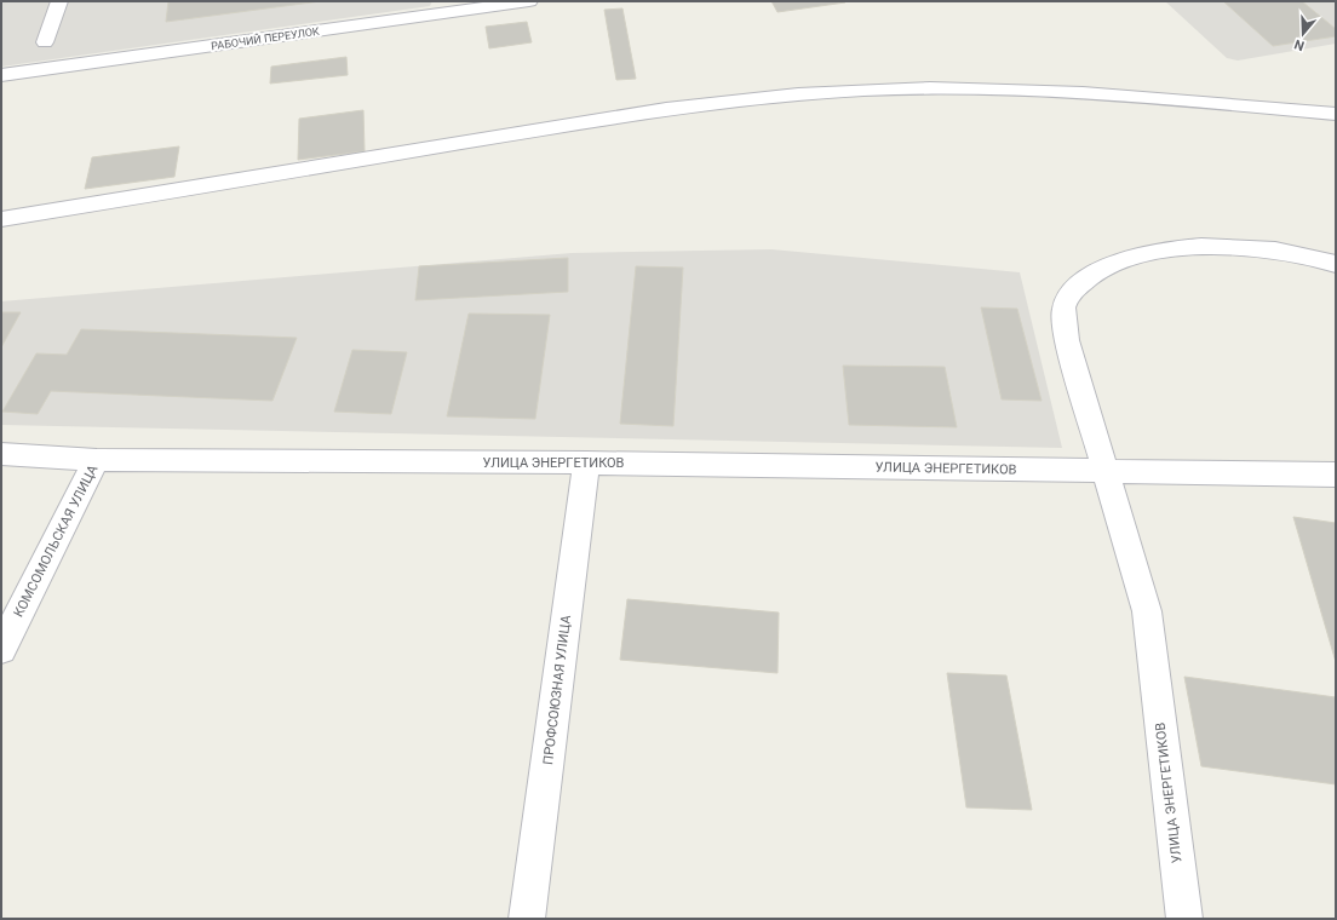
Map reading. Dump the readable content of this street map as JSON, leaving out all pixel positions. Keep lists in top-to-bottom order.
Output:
{
  "streets": {
    "street": [
      "РАБОЧИЙ ПЕРЕУЛОК",
      "УЛИЦА ЭНЕРГЕТИКОВ",
      "КОМСОМОЛЬСКАЯ УЛИЦА",
      "ПРОФСОЮЗНАЯ УЛИЦА"
    ]
  },
  "crossings": [
    ["УЛИЦА ЭНЕРГЕТИКОВ", "КОМСОМОЛЬСКАЯ УЛИЦА"],
    ["УЛИЦА ЭНЕРГЕТИКОВ", "ПРОФСОЮЗНАЯ УЛИЦА"]
  ],
  "north": "bottom"
}
